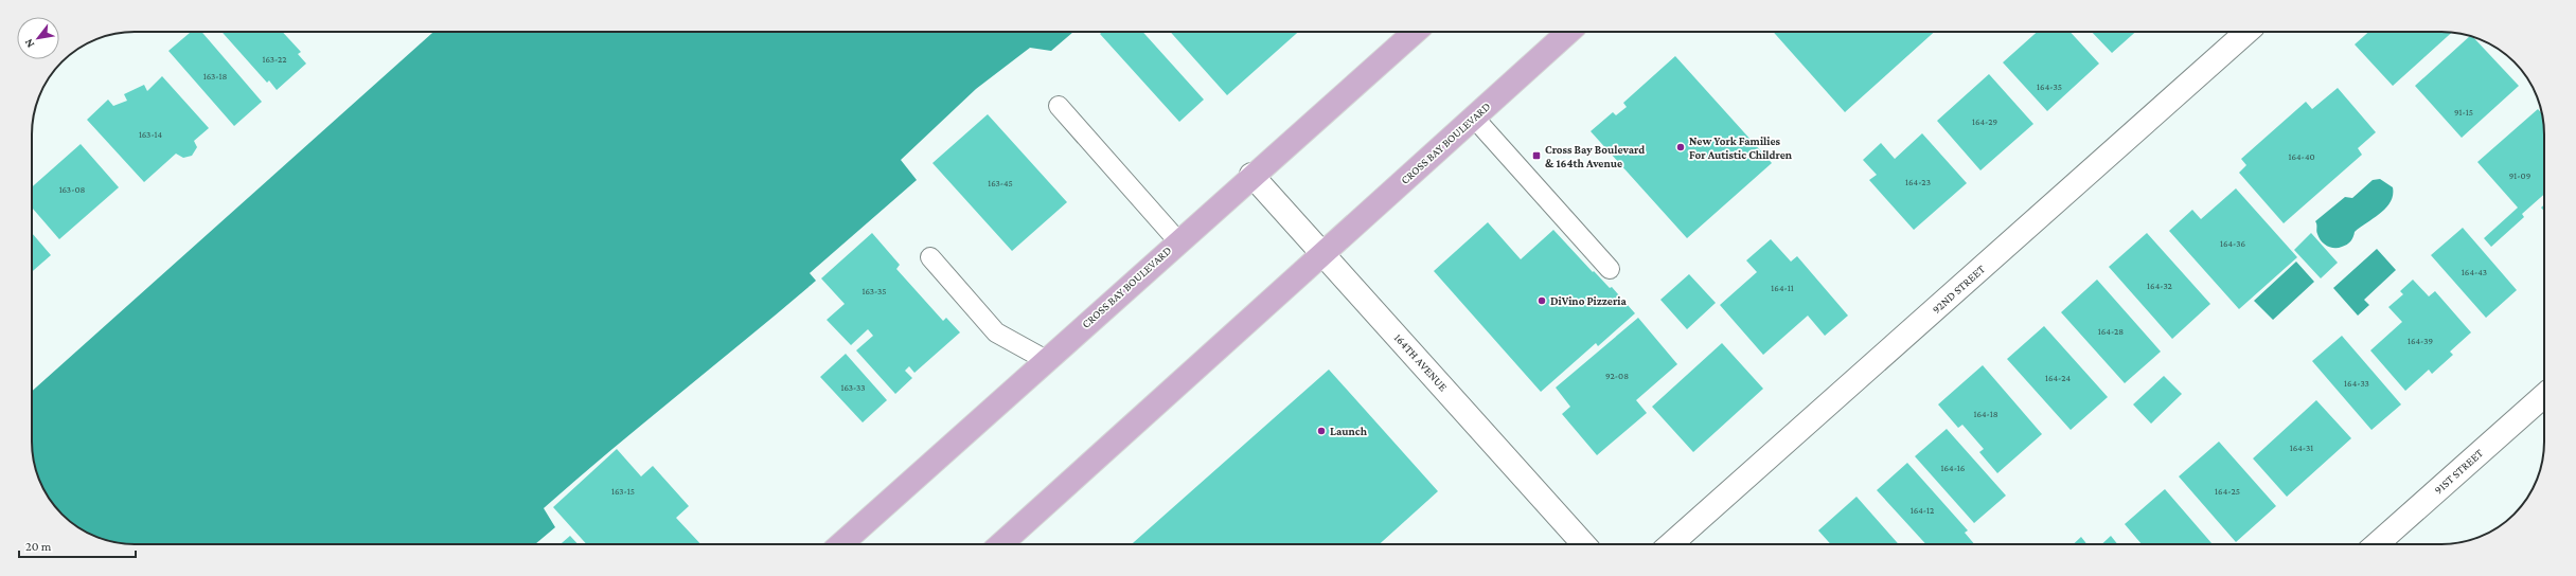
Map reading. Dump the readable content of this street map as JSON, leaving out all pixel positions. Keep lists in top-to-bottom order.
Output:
{
  "streets": {
    "main road": ["CROSS BAY BOULEVARD"],
    "street": ["92ND STREET", "164TH AVENUE", "91ST STREET"]
  },
  "crossings": [
    ["CROSS BAY BOULEVARD", "164TH AVENUE"]
  ],
  "places": {
    "other": ["New York Families For Autistic Children", "DiVino Pizzeria", "Launch"],
    "transit": ["Cross Bay Boulevard & 164th Avenue"]
  },
  "house_numbers": [
    "163-22",
    "163-18",
    "164-35",
    "91-15",
    "164-29",
    "163-14",
    "164-40",
    "91-09",
    "164-23",
    "163-45",
    "163-08",
    "164-36",
    "164-43",
    "164-32",
    "164-11",
    "163-35",
    "164-28",
    "164-39",
    "92-08",
    "164-24",
    "164-33",
    "163-33",
    "164-18",
    "164-31",
    "164-16",
    "163-15",
    "164-25",
    "164-12"
  ],
  "scale_bar": "20 m",
  "north": "bottom left"
}
